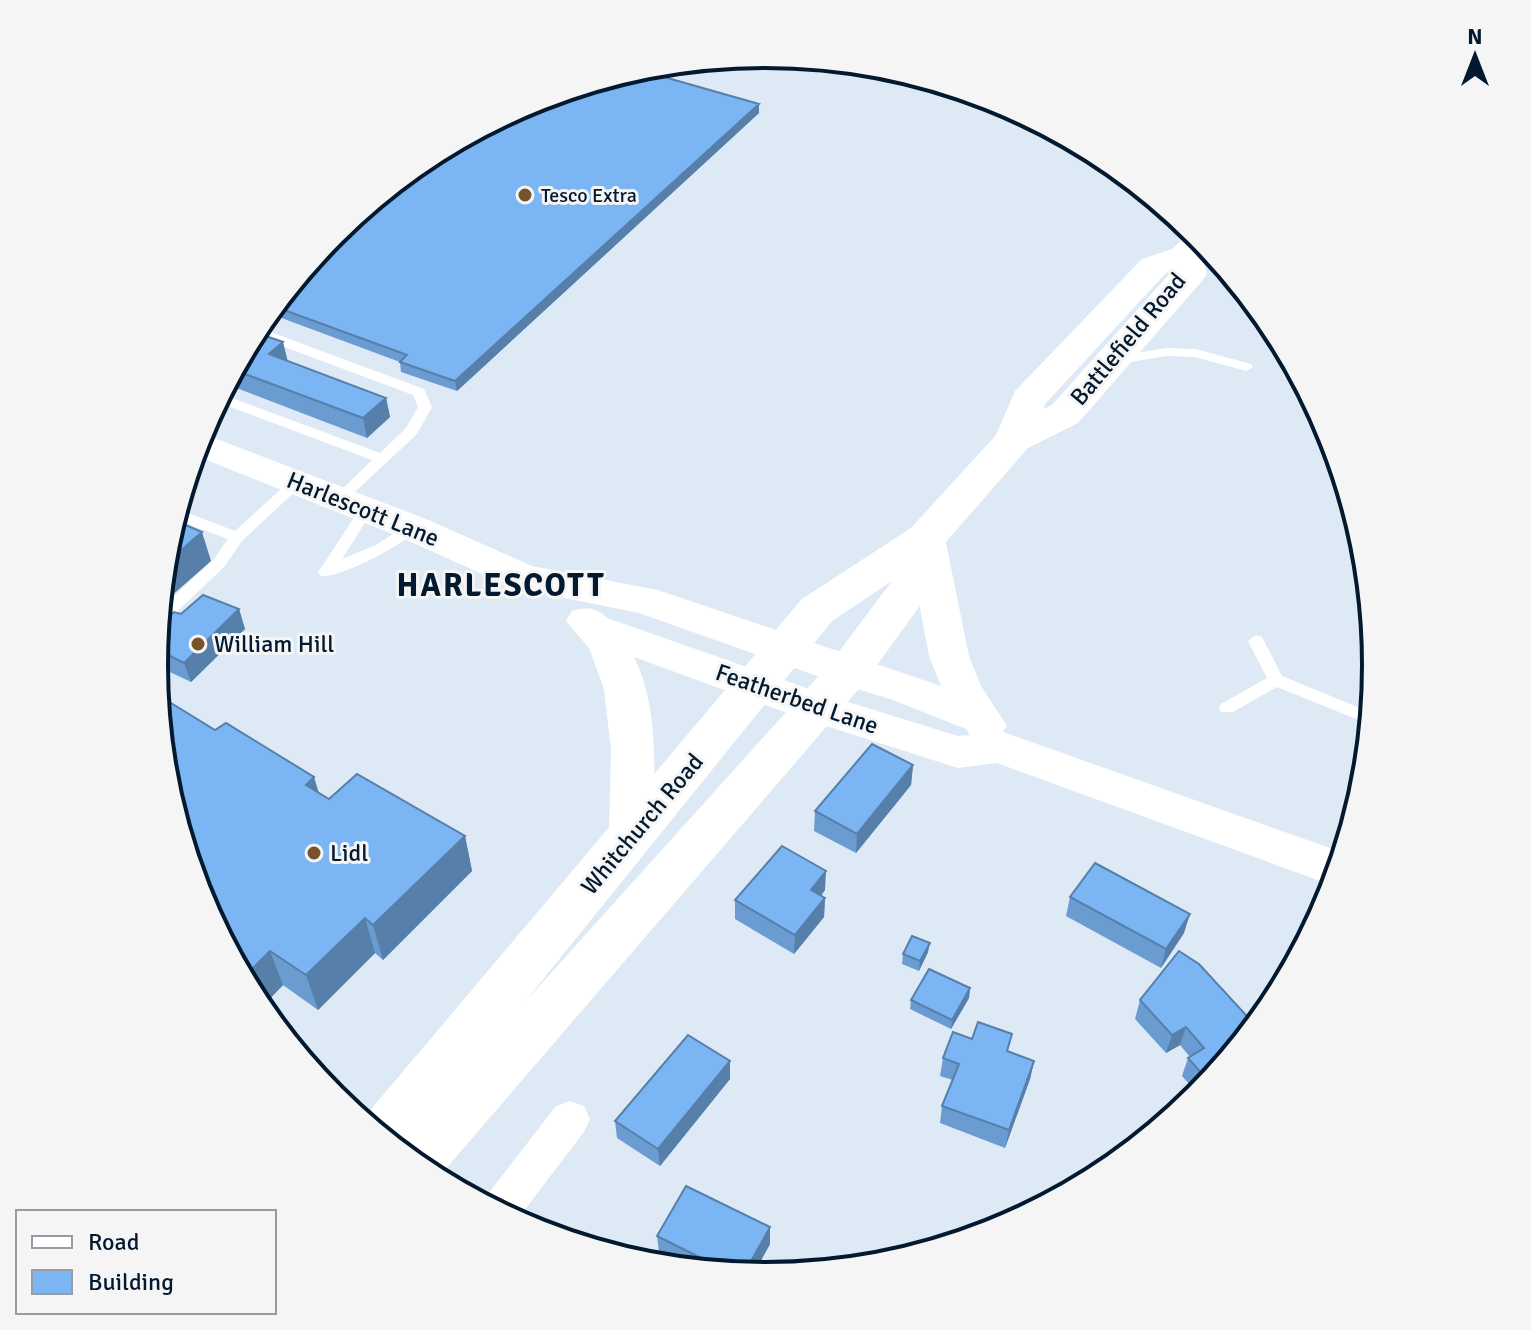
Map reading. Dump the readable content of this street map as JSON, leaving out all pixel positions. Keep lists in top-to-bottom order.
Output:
{
  "streets": {
    "main road": ["Battlefield Road", "Whitchurch Road"],
    "street": ["Harlescott Lane", "Featherbed Lane"]
  },
  "crossings": [
    ["Battlefield Road", "Harlescott Lane"],
    ["Battlefield Road", "Featherbed Lane"],
    ["Battlefield Road", "Whitchurch Road"],
    ["Harlescott Lane", "Featherbed Lane"],
    ["Harlescott Lane", "Whitchurch Road"],
    ["Featherbed Lane", "Whitchurch Road"]
  ],
  "districts": ["HARLESCOTT"],
  "places": ["Tesco Extra", "William Hill", "Lidl"],
  "legend": ["Road", "Building"],
  "north": "top"
}
